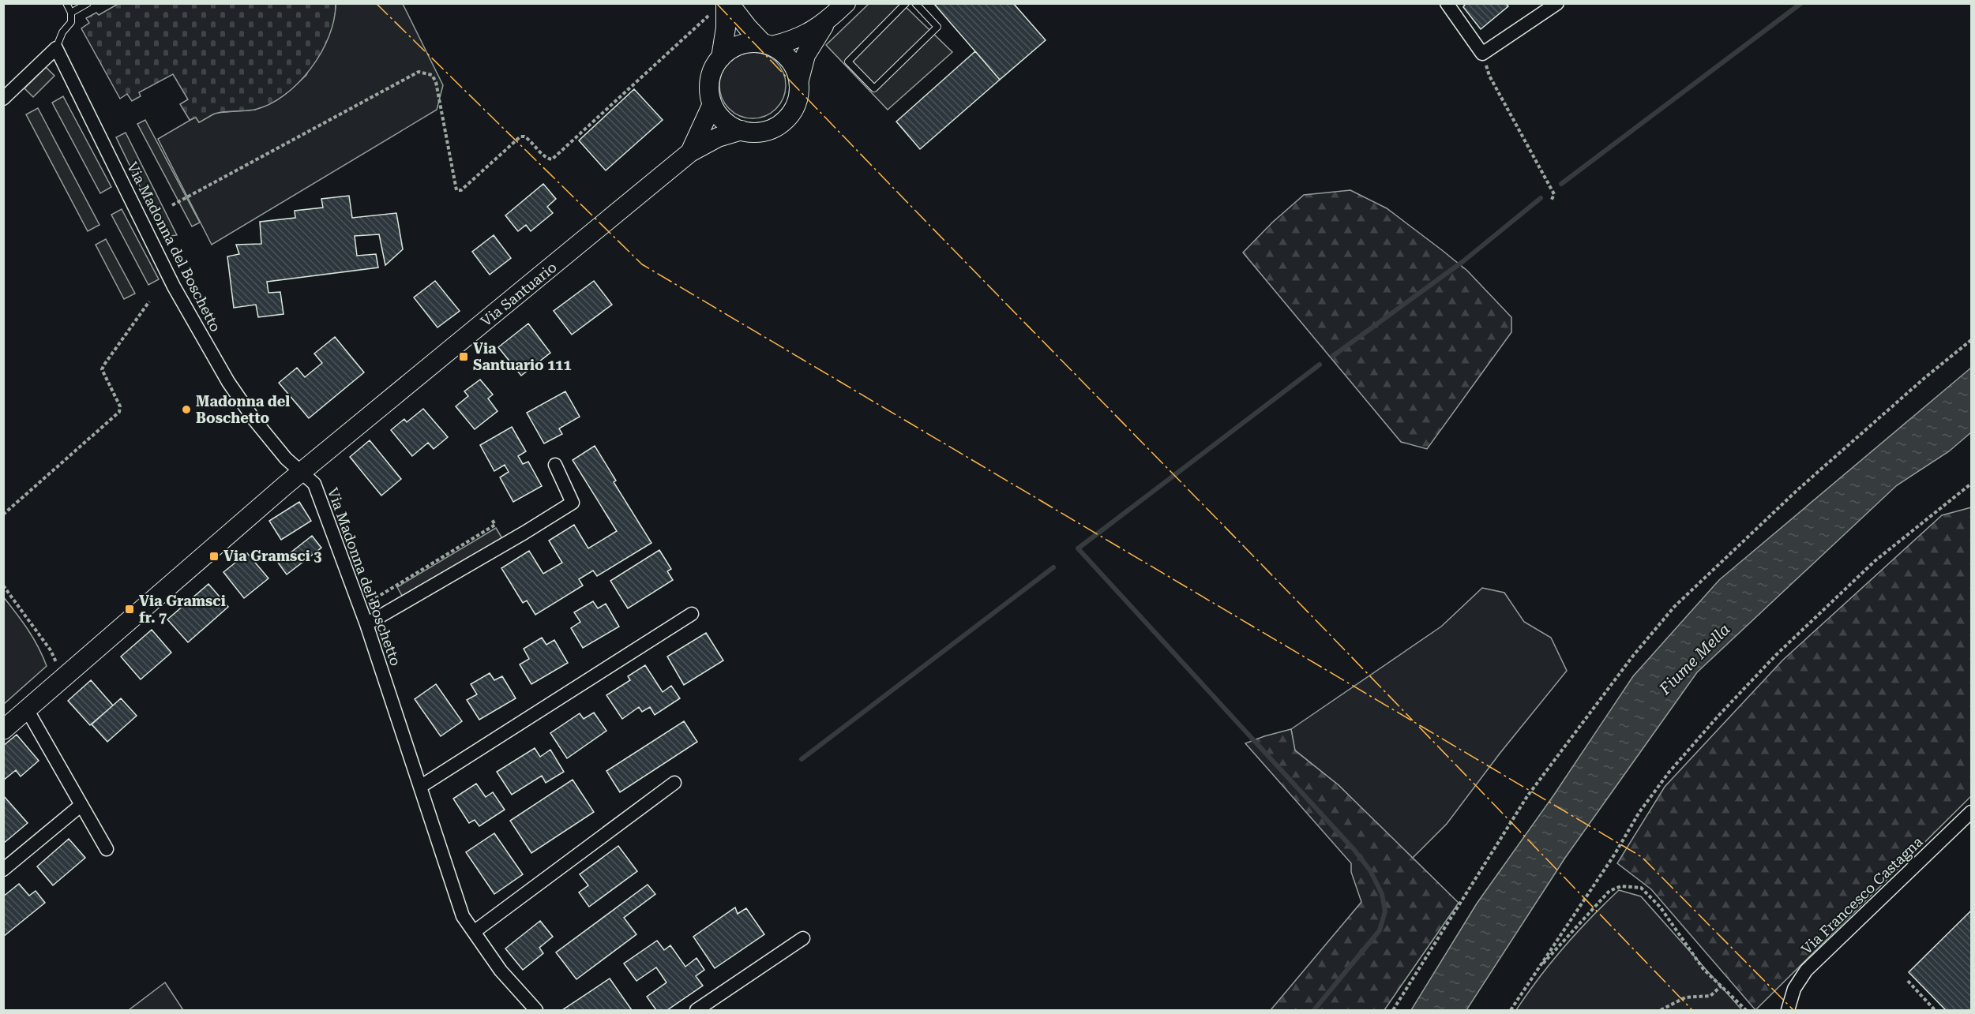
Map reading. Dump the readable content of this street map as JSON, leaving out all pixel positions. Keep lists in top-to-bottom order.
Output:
{
  "streets": {
    "street": ["Via Madonna del Boschetto", "Via Santuario", "Via Francesco Castagna"]
  },
  "crossings": [
    ["Via Madonna del Boschetto", "Via Santuario"]
  ],
  "water": ["Fiume Mella"],
  "places": {
    "transit": ["Via Santuario 111", "Via Gramsci 3", "Via Gramsci fr. 7"],
    "other": ["Madonna del Boschetto"]
  }
}
